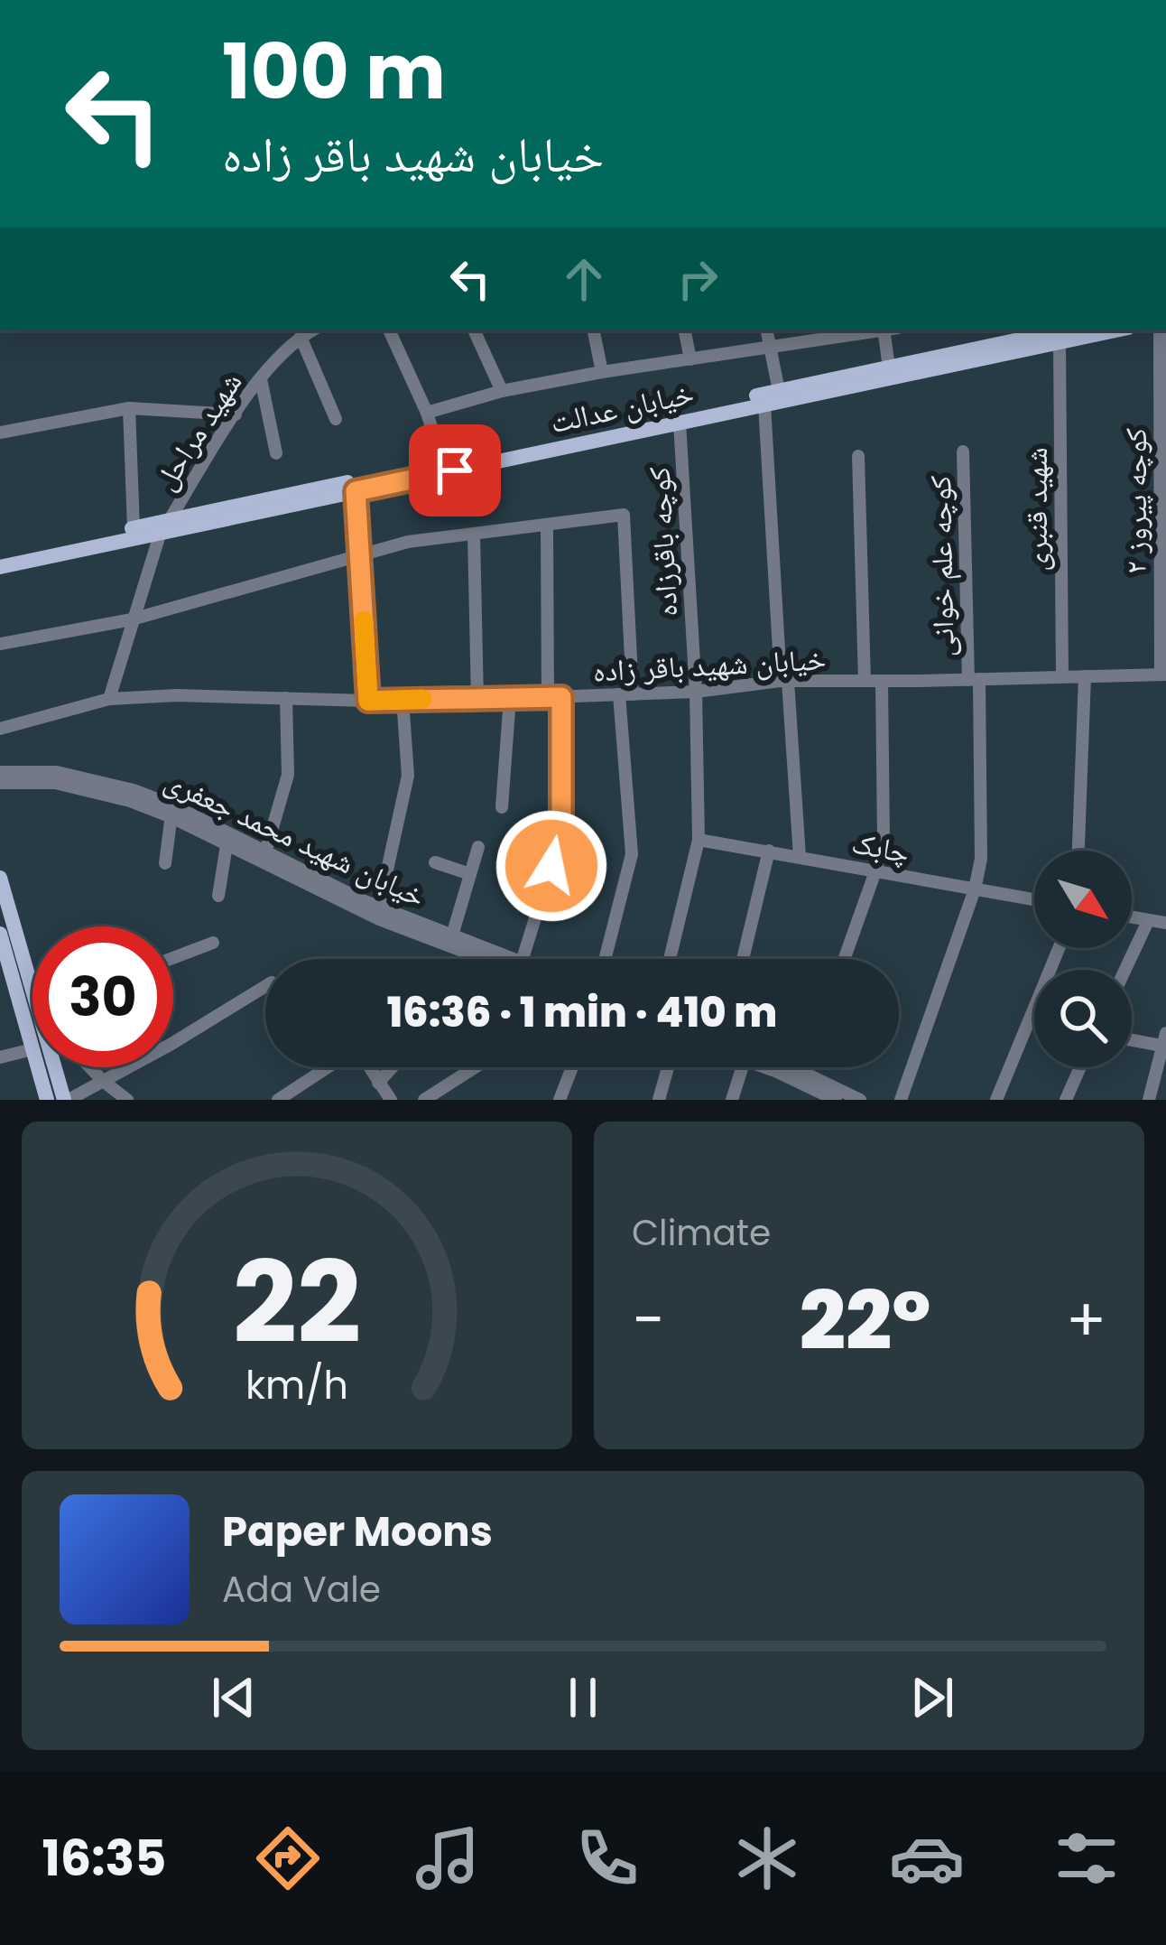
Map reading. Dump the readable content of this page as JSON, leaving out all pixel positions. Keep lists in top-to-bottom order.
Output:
{
  "streets": {
    "main road": ["خیابان عدالت"],
    "street": [
      "شهید مراحل",
      "کوچه پیروز ۲",
      "شهید قنبری",
      "کوچه باقرزاده",
      "کوچه علم خوانی",
      "خیابان شهید باقر زاده",
      "خیابان شهید محمد جعفری",
      "چابک"
    ]
  },
  "crossings": [
    ["خیابان عدالت", "شهید مراحل"],
    ["خیابان عدالت", "شهید قنبری"],
    ["خیابان عدالت", "کوچه باقرزاده"],
    ["شهید مراحل", "خیابان شهید باقر زاده"],
    ["کوچه پیروز ۲", "خیابان شهید باقر زاده"],
    ["شهید قنبری", "خیابان شهید باقر زاده"],
    ["کوچه باقرزاده", "خیابان شهید باقر زاده"],
    ["کوچه باقرزاده", "چابک"],
    ["کوچه علم خوانی", "خیابان شهید باقر زاده"],
    ["کوچه علم خوانی", "چابک"]
  ],
  "north": "bottom right",
  "page": {
    "turn": ["100 m", "خیابان شهید باقر زاده"],
    "limit": "30",
    "trip": "16:36 · 1 min · 410 m",
    "tile": "Climate",
    "heat": ["−", "22°", "+"],
    "song": ["Paper Moons", "Ada Vale"],
    "tabs": "16:35",
    "gauge": ["22", "km/h"]
  }
}
